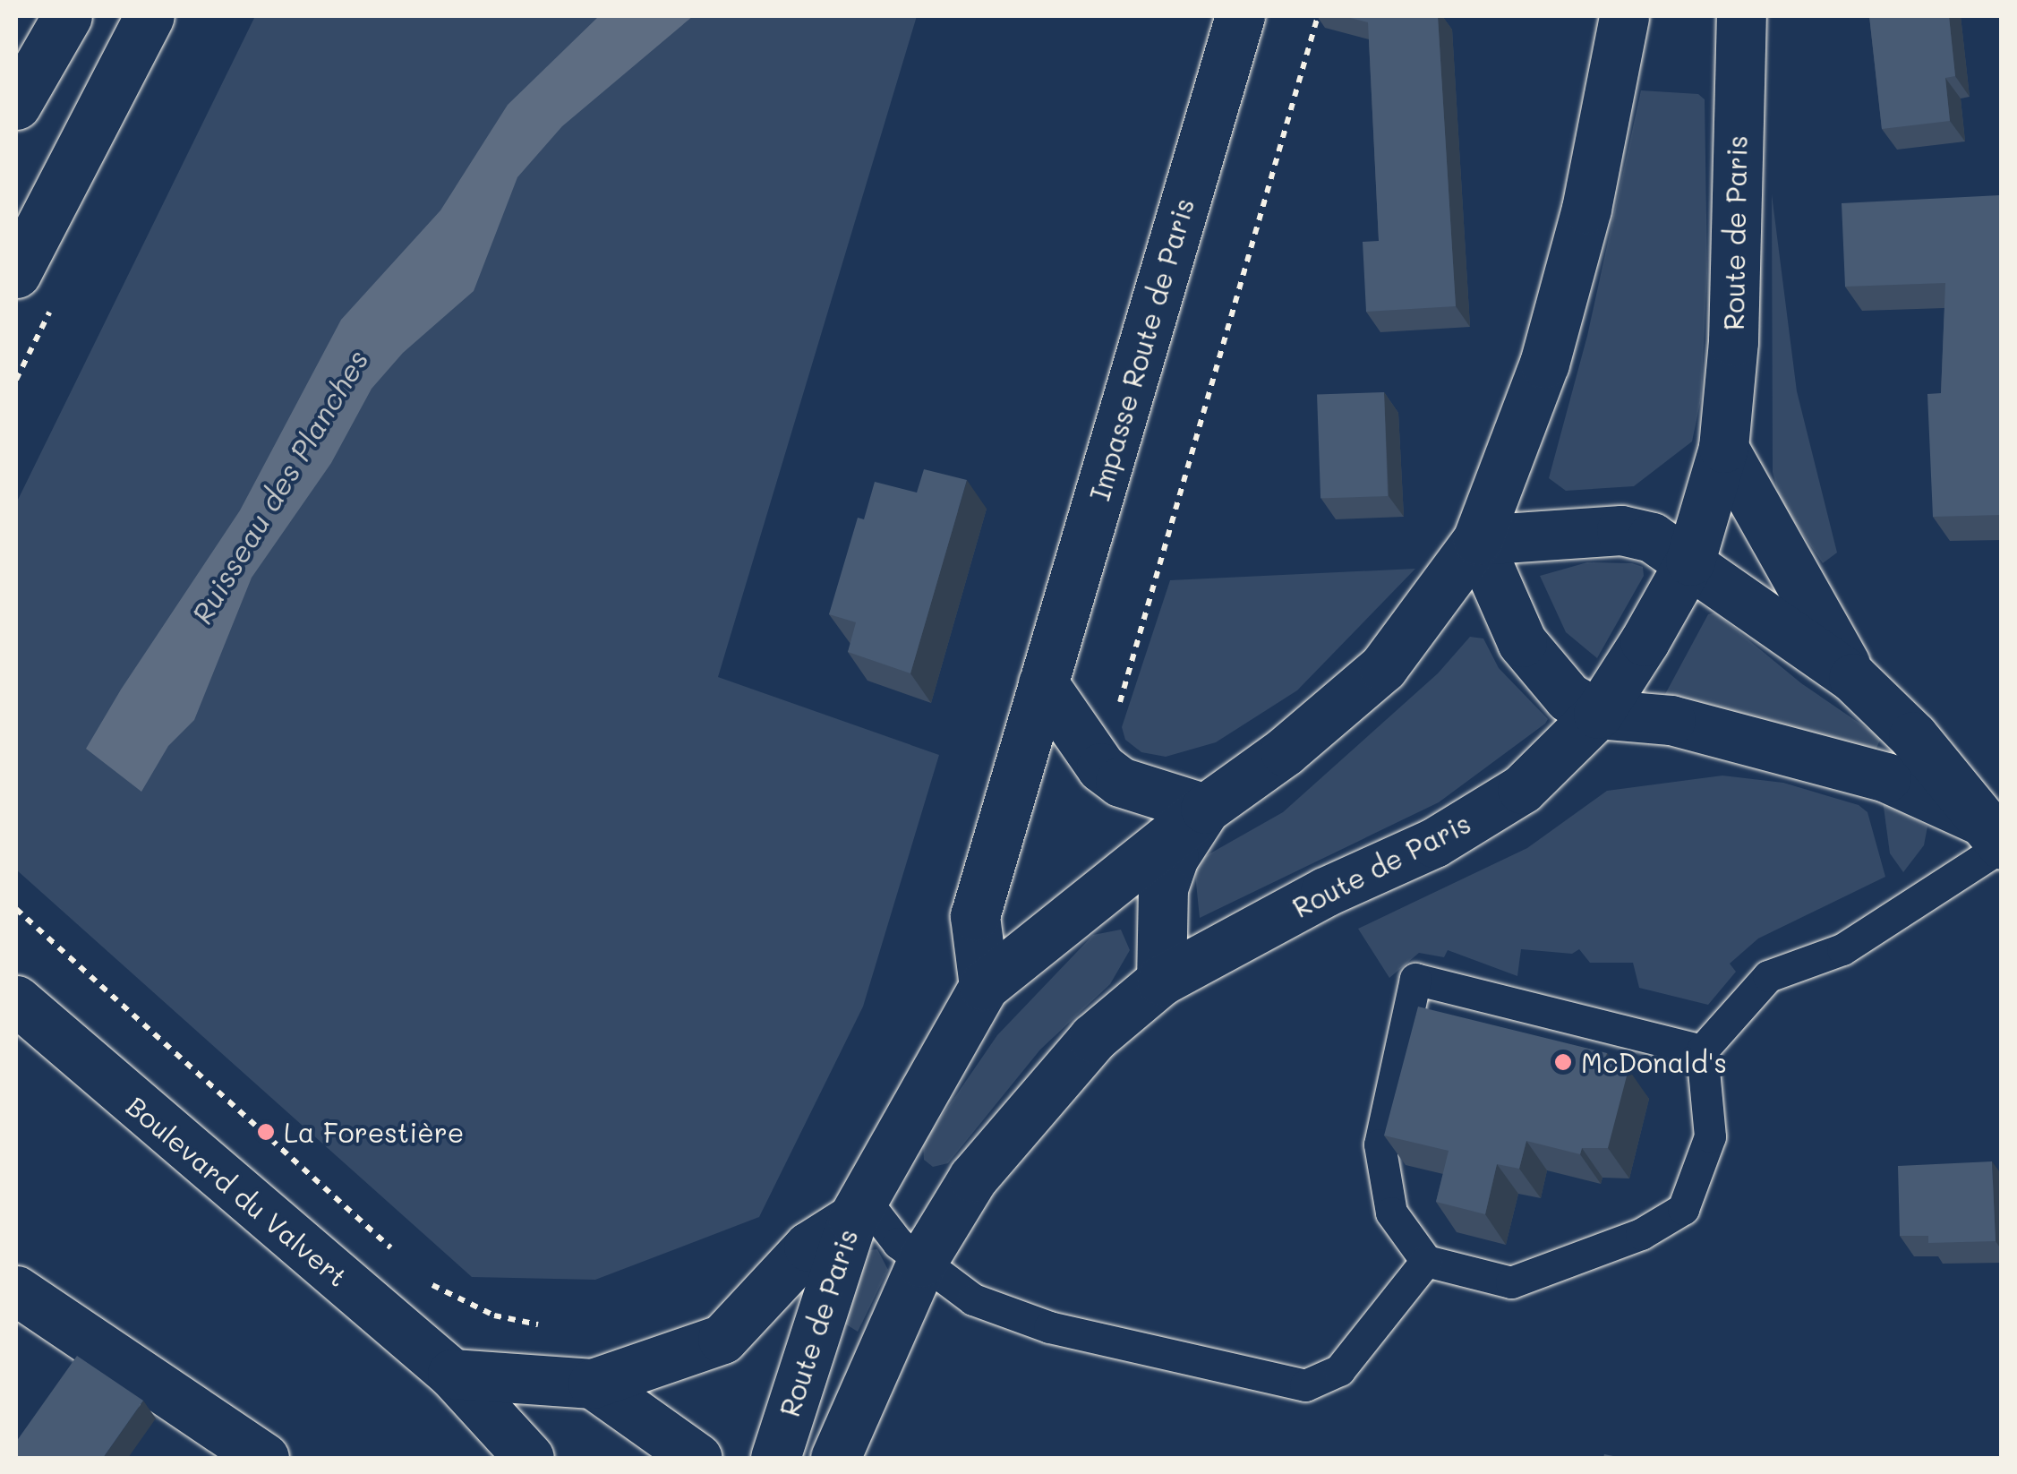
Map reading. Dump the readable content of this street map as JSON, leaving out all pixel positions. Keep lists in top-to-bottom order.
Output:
{
  "streets": {
    "main road": ["Route de Paris", "Impasse Route de Paris", "Boulevard du Valvert"]
  },
  "crossings": [
    ["Route de Paris", "Impasse Route de Paris"]
  ],
  "water": ["Ruisseau des Planches"],
  "places": ["McDonald's", "La Forestière"]
}
